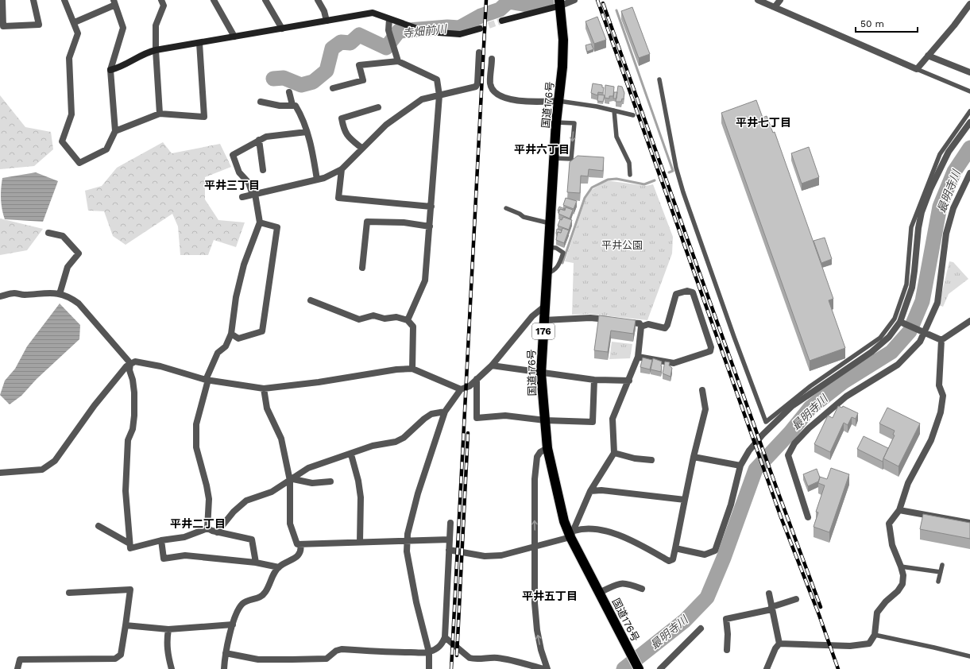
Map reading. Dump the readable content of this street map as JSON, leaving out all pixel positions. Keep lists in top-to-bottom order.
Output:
{
  "streets": {
    "highway": ["国道176号", "176"]
  },
  "districts": [
    "平井七丁目",
    "平井六丁目",
    "平井三丁目",
    "平井二丁目",
    "平井五丁目"
  ],
  "water": ["寺畑前川", "最明寺川"],
  "parks": ["平井公園"],
  "scale_bar": "50 m"
}
